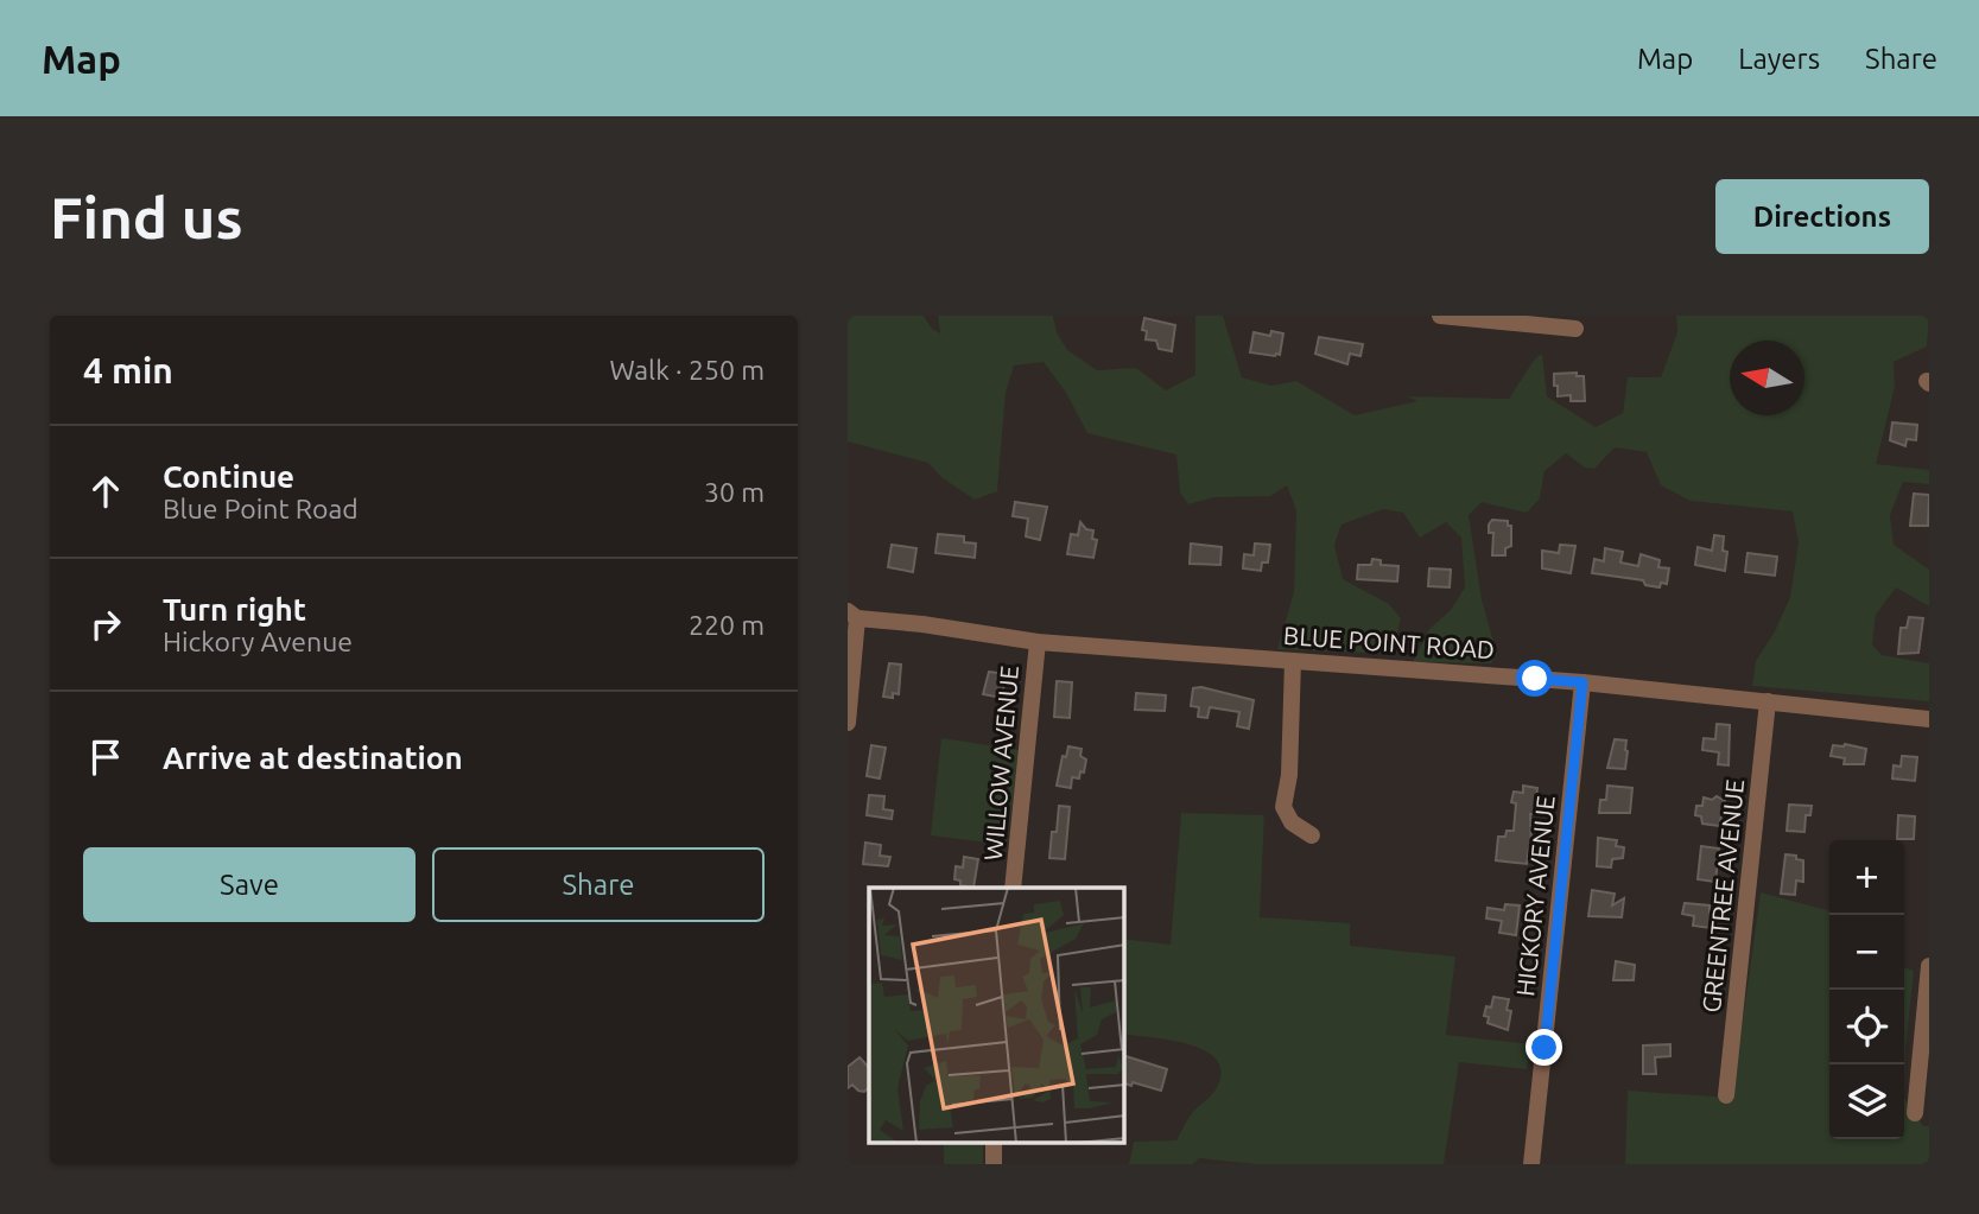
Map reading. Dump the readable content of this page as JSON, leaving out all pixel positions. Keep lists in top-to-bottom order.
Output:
{
  "streets": {
    "street": [
      "BLUE POINT ROAD",
      "WILLOW AVENUE",
      "HICKORY AVENUE",
      "GREENTREE AVENUE"
    ]
  },
  "crossings": [
    ["BLUE POINT ROAD", "WILLOW AVENUE"],
    ["BLUE POINT ROAD", "HICKORY AVENUE"],
    ["BLUE POINT ROAD", "GREENTREE AVENUE"]
  ],
  "north": "left",
  "page": {
    "header": "Map",
    "nav": ["Map", "Layers", "Share"],
    "buttons": [
      "Directions",
      ["Save", "Share"]
    ],
    "title": "Find us",
    "heading": ["4 min", "Walk · 250 m"],
    "list": [
      ["Continue", "Blue Point Road", "30 m"],
      ["Turn right", "Hickory Avenue", "220 m"],
      "Arrive at destination"
    ],
    "map_buttons": ["+", "−"]
  }
}
